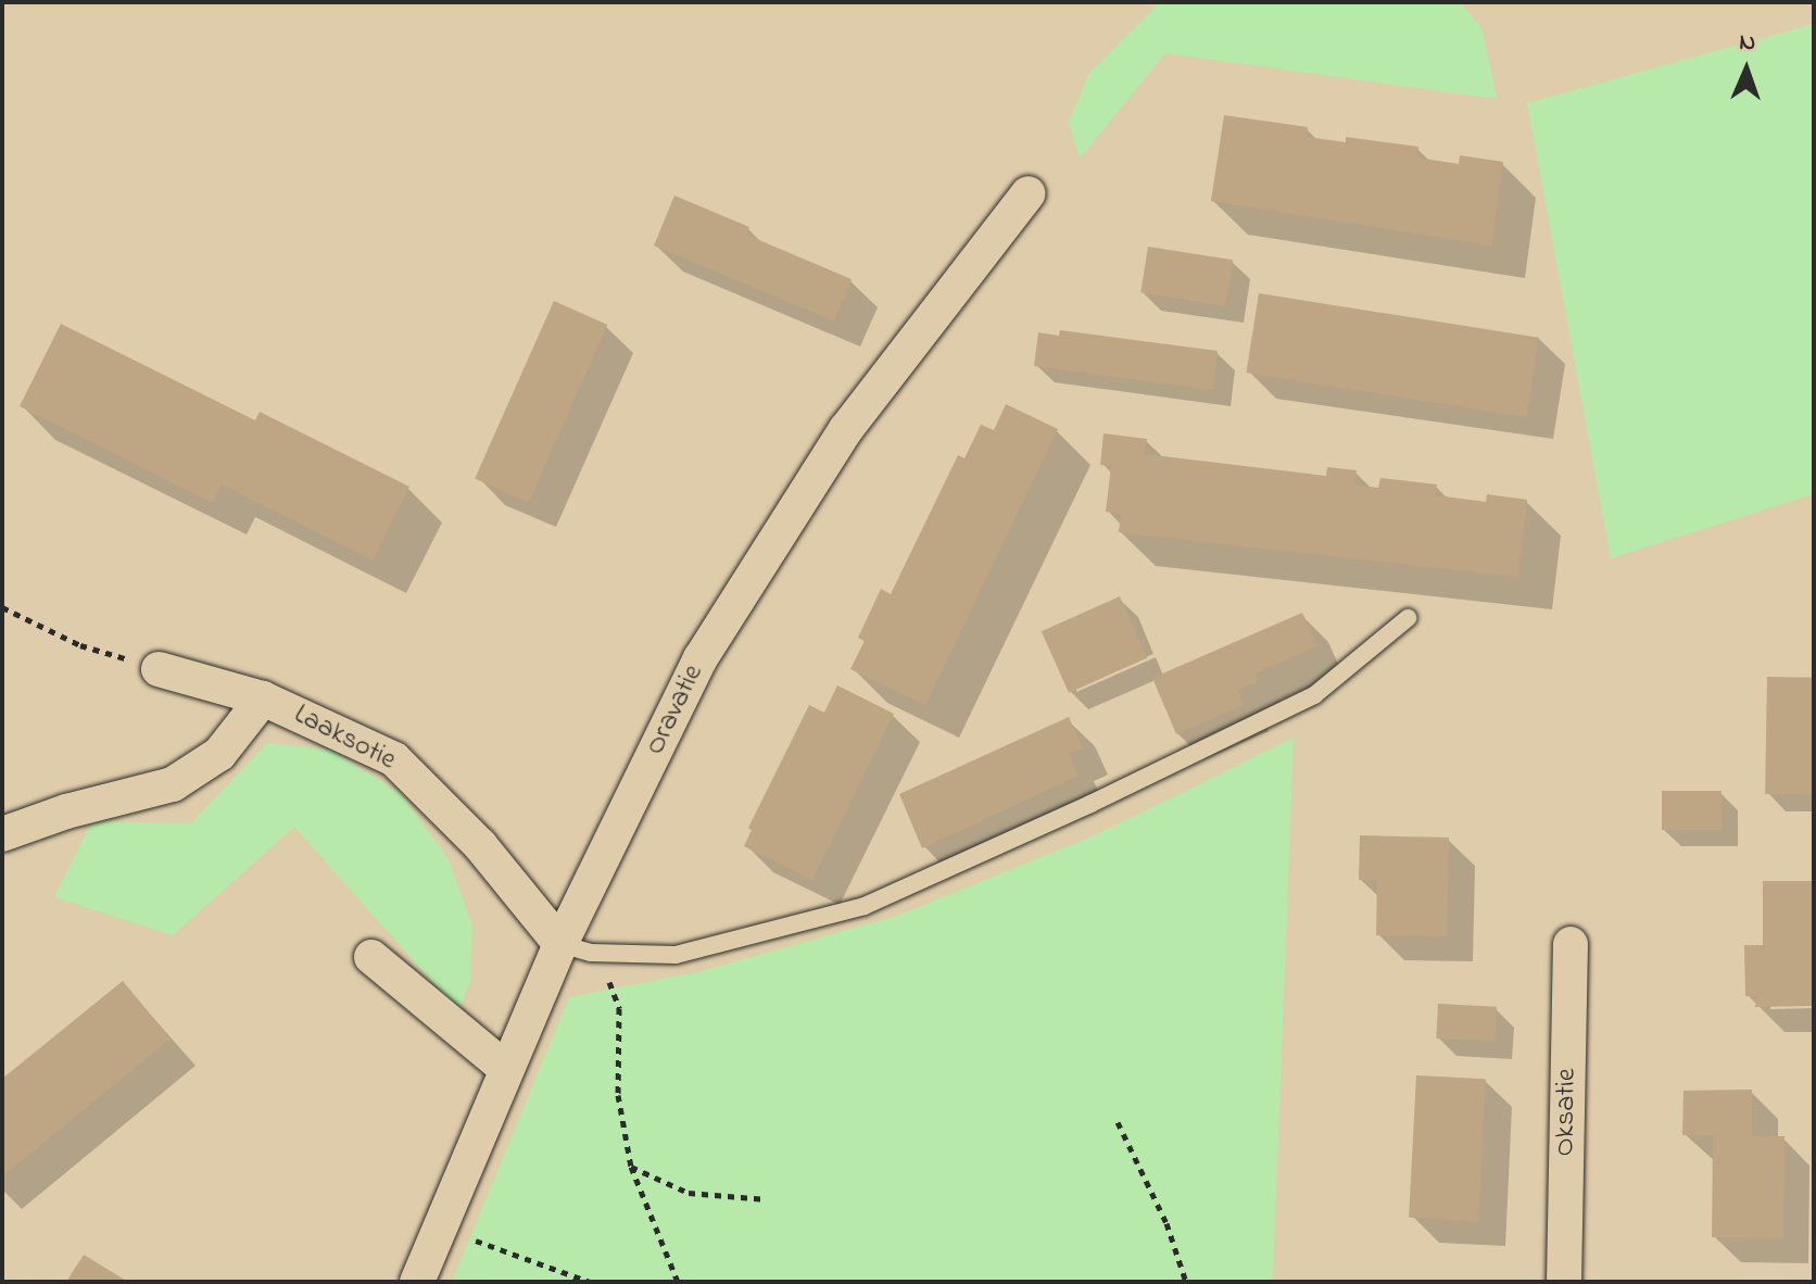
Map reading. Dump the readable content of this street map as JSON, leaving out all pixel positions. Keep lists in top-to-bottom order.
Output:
{
  "streets": {
    "street": ["Oravatie", "Laaksotie", "Oksatie"]
  },
  "crossings": [
    ["Oravatie", "Laaksotie"]
  ],
  "north": "top"
}
